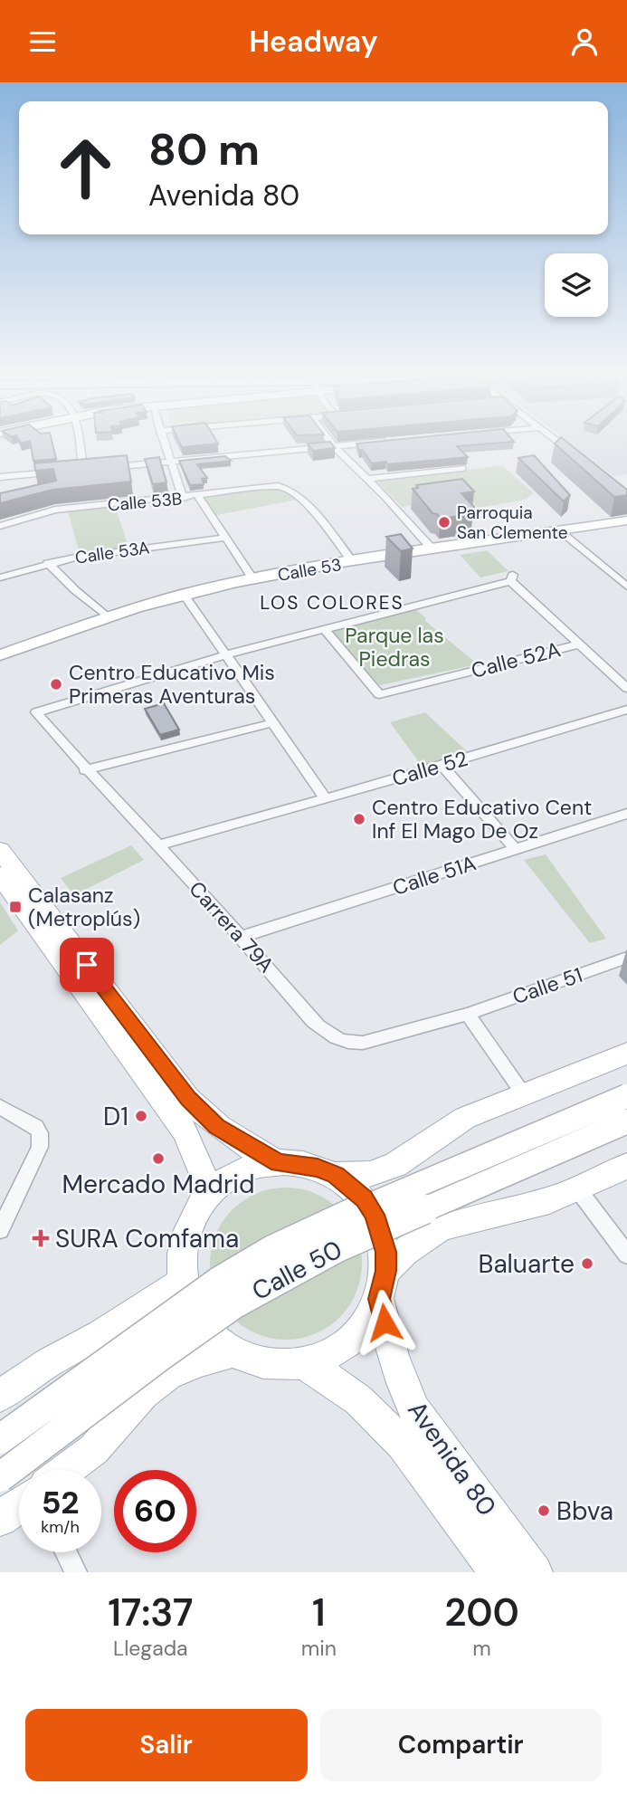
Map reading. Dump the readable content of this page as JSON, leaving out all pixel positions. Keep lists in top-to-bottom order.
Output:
{
  "streets": {
    "main road": ["Avenida 80"],
    "street": [
      "Calle 53B",
      "Calle 53A",
      "Calle 53",
      "Calle 52A",
      "Calle 52",
      "Calle 51A",
      "Carrera 79A",
      "Calle 51",
      "Calle 50"
    ]
  },
  "crossings": [
    ["Calle 53B", "Calle 53"],
    ["Calle 52", "Carrera 79A"],
    ["Calle 51A", "Carrera 79A"],
    ["Carrera 79A", "Calle 51"]
  ],
  "districts": ["LOS COLORES"],
  "parks": ["Parque las Piedras"],
  "places": {
    "other": [
      "Parroquia San Clemente",
      "Centro Educativo Mis Primeras Aventuras",
      "Centro Educativo Cent Inf El Mago De Oz",
      "D1",
      "Mercado Madrid",
      "Baluarte",
      "Bbva"
    ],
    "transit": ["Calasanz (Metroplús)"],
    "health": ["SURA Comfama"]
  },
  "page": {
    "header": "Headway",
    "turn": ["80 m", "Avenida 80"],
    "speed": "52 km/h",
    "limit": "60",
    "eta": [
      "17:37",
      "Llegada",
      "1",
      "min",
      "200",
      "m"
    ],
    "buttons": ["Salir", "Compartir"]
  }
}
